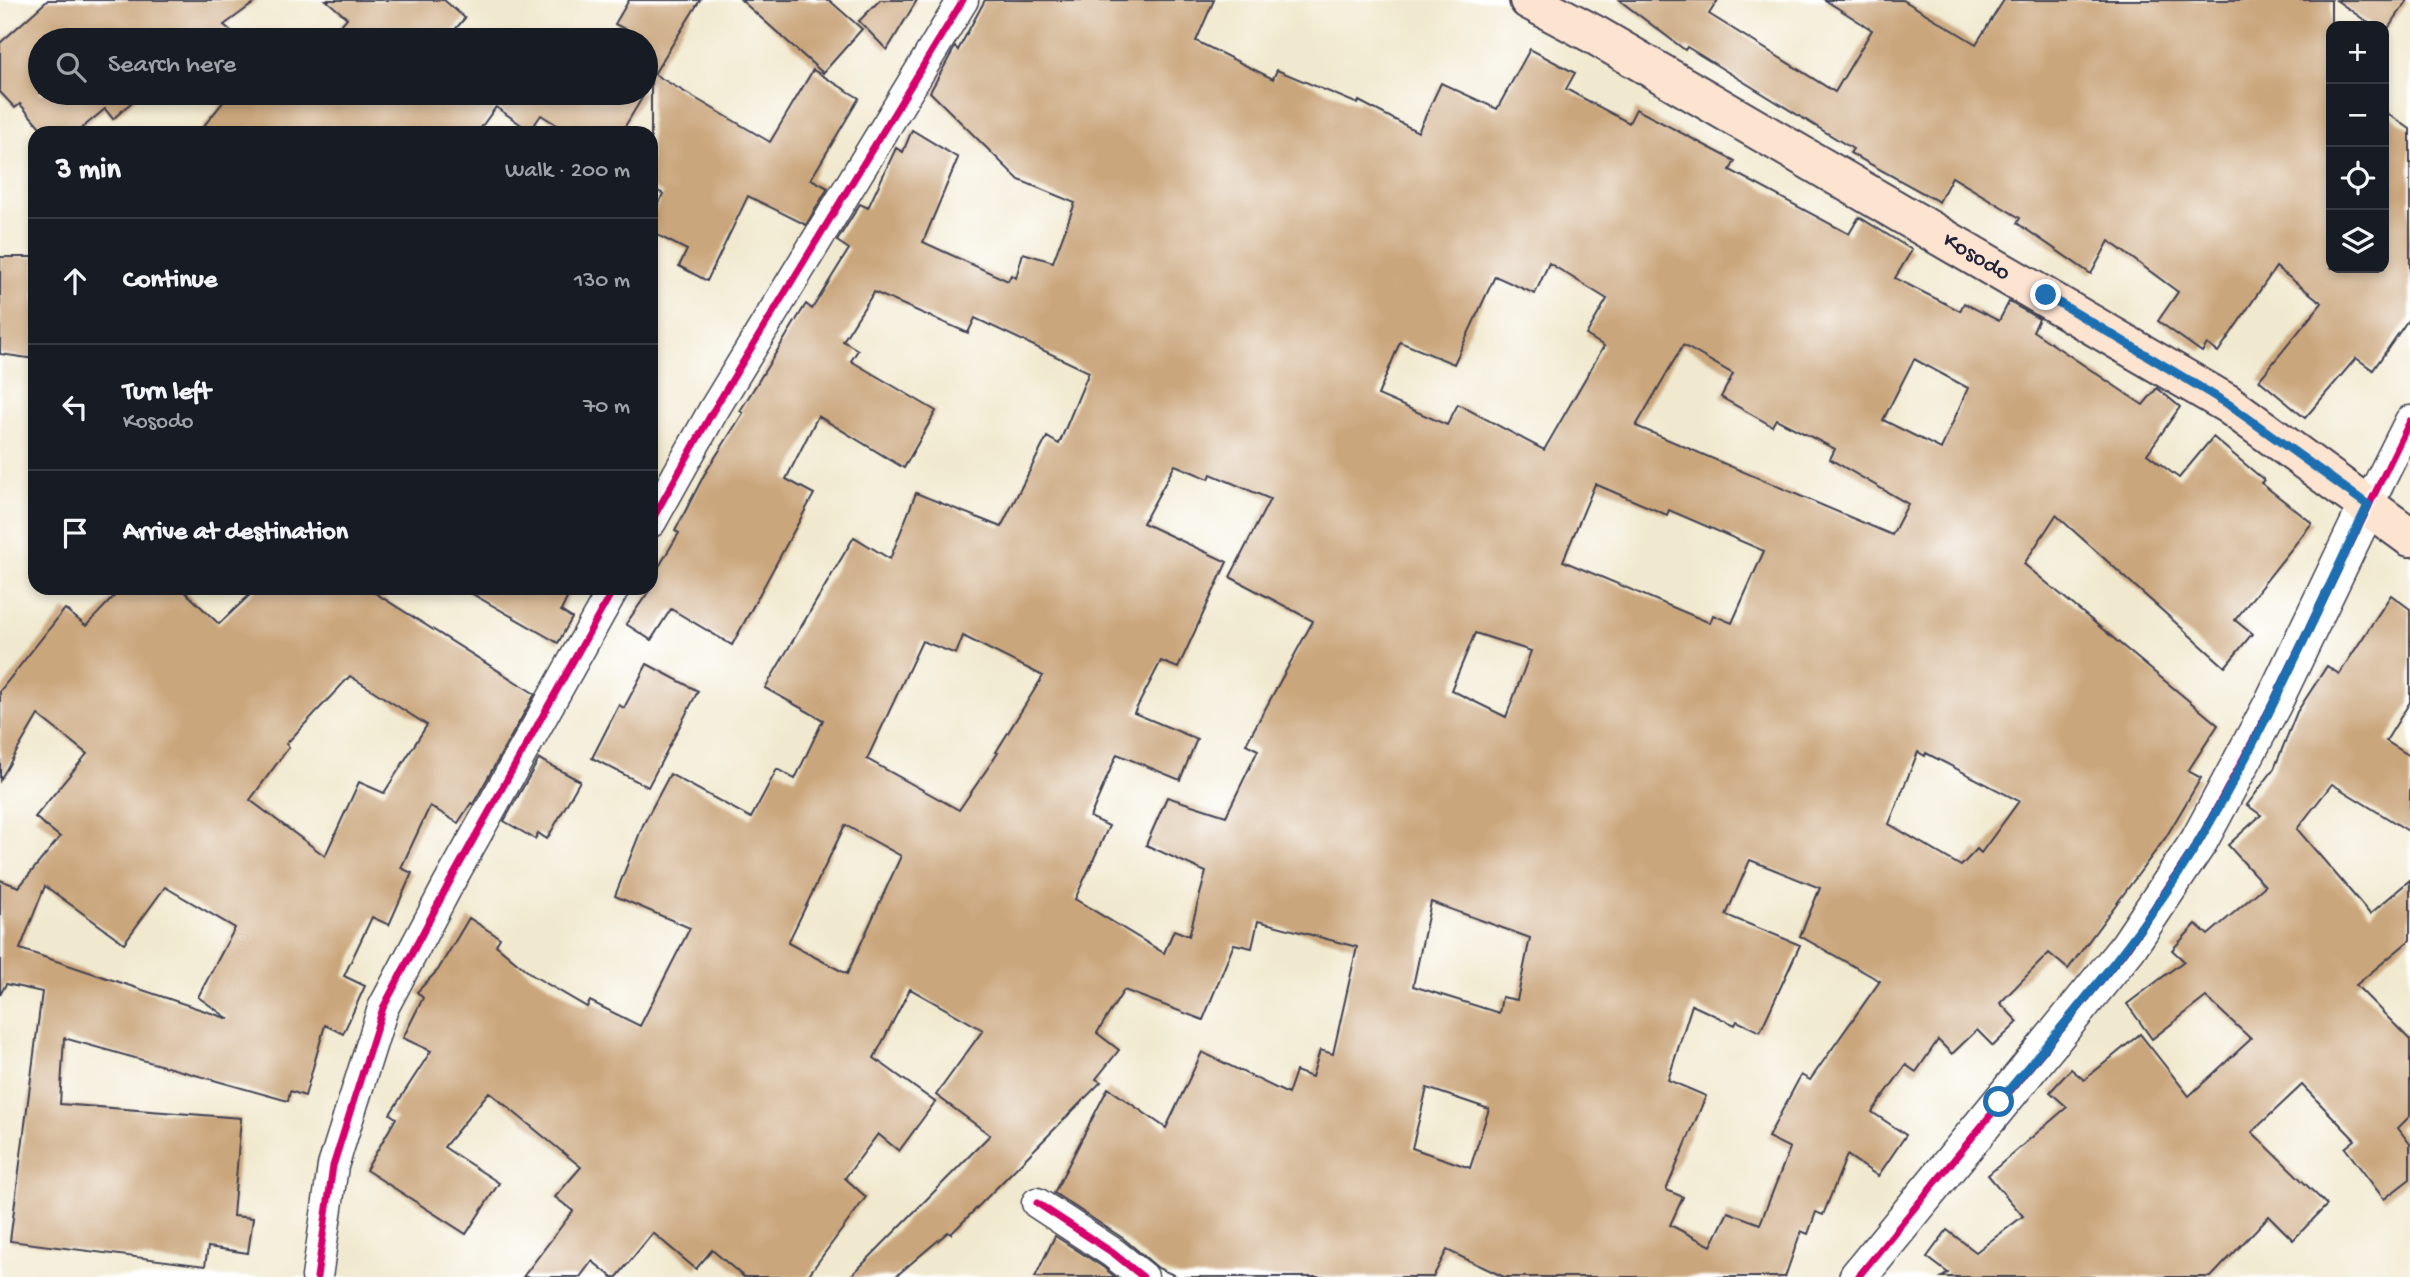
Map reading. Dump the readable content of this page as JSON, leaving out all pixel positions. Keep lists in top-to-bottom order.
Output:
{
  "streets": {
    "main road": ["Kosodo"]
  },
  "page": {
    "map_buttons": ["+", "−"],
    "search": "Search here",
    "heading": ["3 min", "Walk · 200 m"],
    "list": [
      ["Continue", "130 m"],
      ["Turn left", "Kosodo", "70 m"],
      "Arrive at destination"
    ]
  }
}
